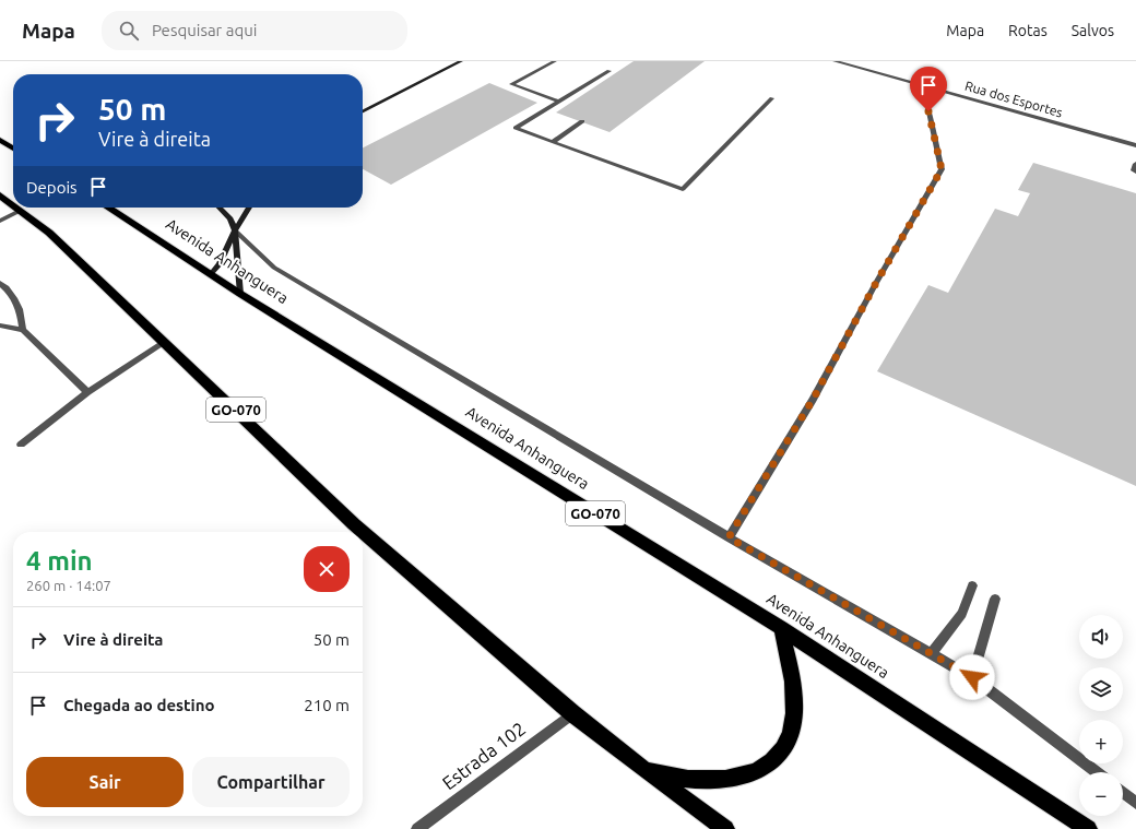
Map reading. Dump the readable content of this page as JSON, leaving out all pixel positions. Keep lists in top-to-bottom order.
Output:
{
  "streets": {
    "highway": ["Avenida Anhanguera", "GO-070"],
    "street": ["Rua dos Esportes", "Estrada 102"]
  },
  "crossings": [
    ["GO-070", "Estrada 102"]
  ],
  "page": {
    "header": "Mapa",
    "search": "Pesquisar aqui",
    "nav": ["Mapa", "Rotas", "Salvos"],
    "turn": ["50 m", "Vire à direita"],
    "then": "Depois",
    "heading": ["4 min", "260 m · 14:07"],
    "list": [
      {
        "name": "Vire à direita",
        "value": "50 m"
      },
      {
        "name": "Chegada ao destino",
        "value": "210 m"
      }
    ],
    "map_buttons": ["+", "−"],
    "buttons": ["Sair", "Compartilhar"]
  }
}
